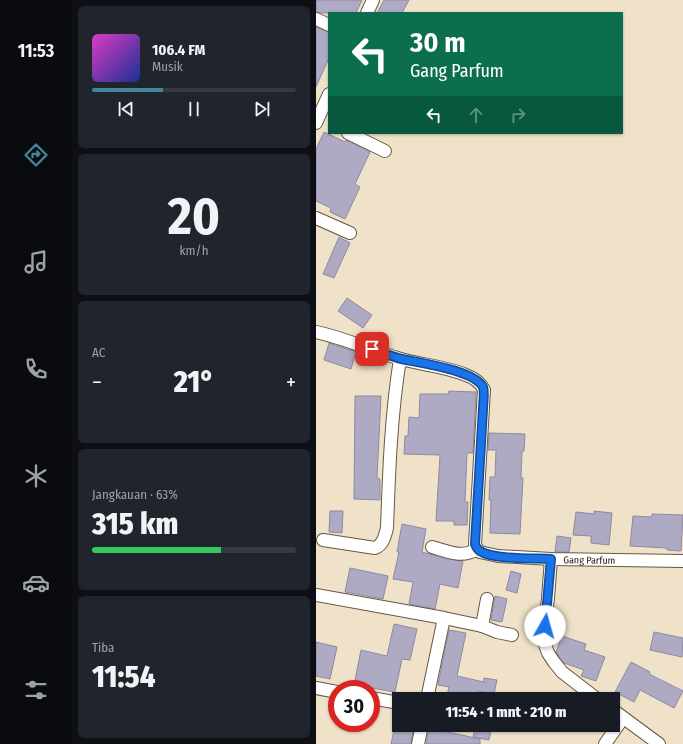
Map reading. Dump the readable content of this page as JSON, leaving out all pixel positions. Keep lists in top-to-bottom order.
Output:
{
  "streets": {
    "street": ["Gang Parfum"]
  },
  "page": {
    "tabs": "11:53",
    "turn": ["30 m", "Gang Parfum"],
    "song": ["106.4 FM", "Musik"],
    "tile": [
      ["20", "km/h"],
      "AC",
      ["Jangkauan · 63%", "315 km"],
      ["Tiba", "11:54"]
    ],
    "heat": ["−", "21°", "+"],
    "limit": "30",
    "trip": "11:54 · 1 mnt · 210 m"
  }
}
